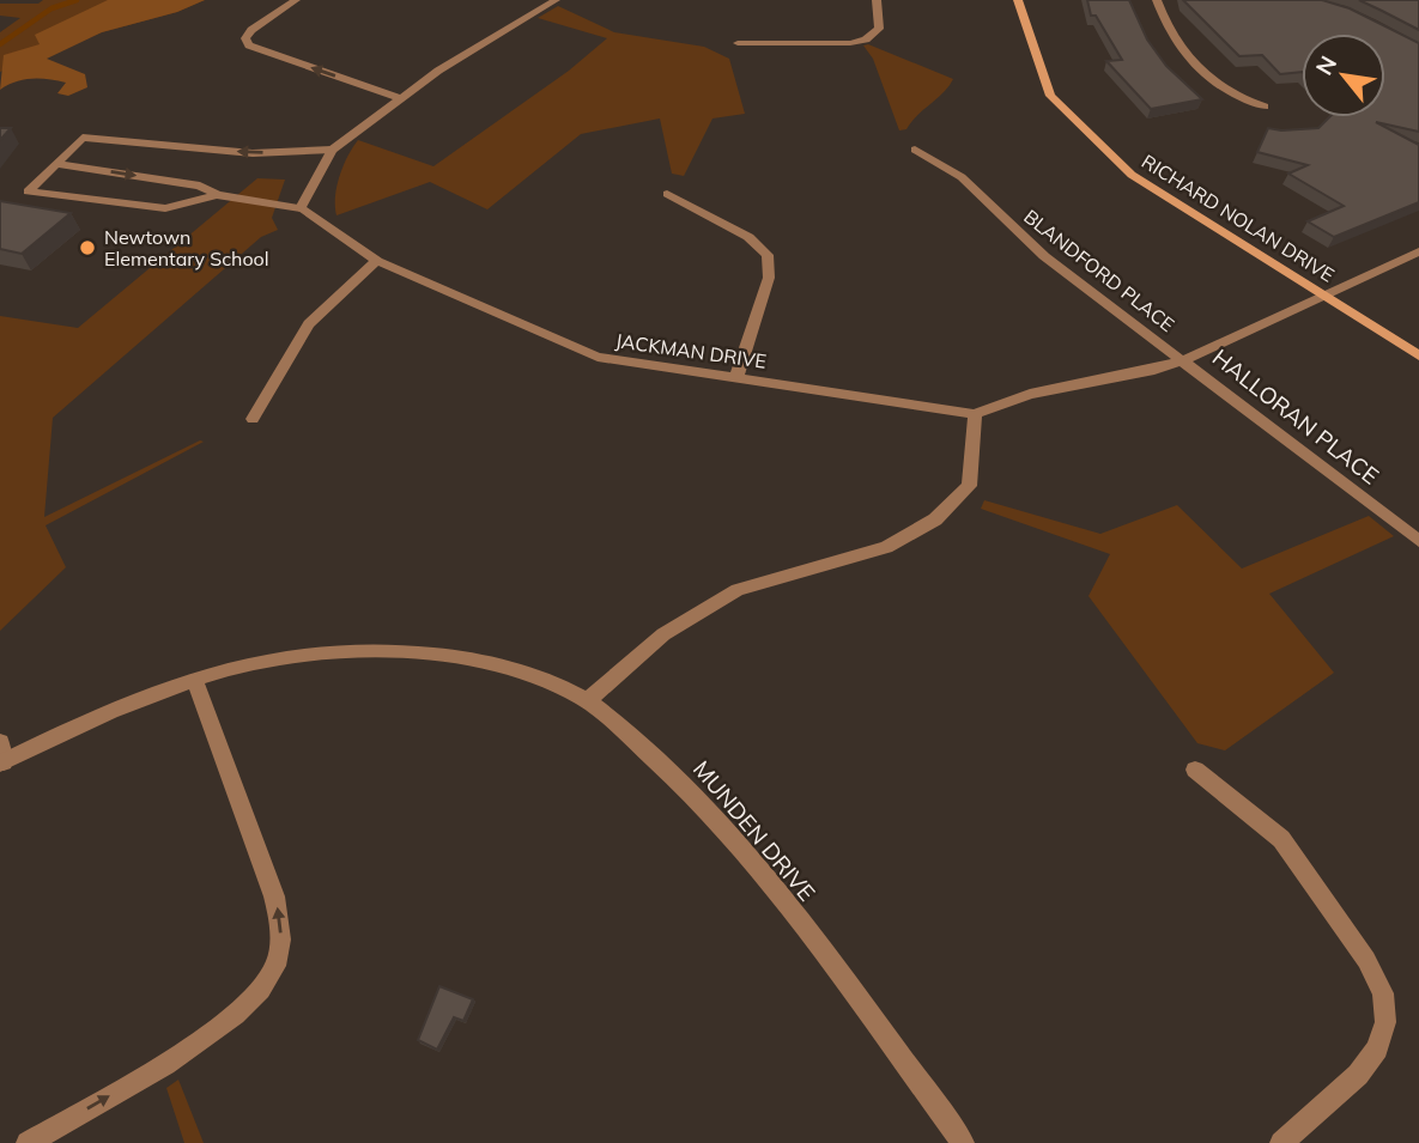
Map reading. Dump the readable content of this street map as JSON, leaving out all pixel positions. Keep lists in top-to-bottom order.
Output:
{
  "streets": {
    "main road": ["RICHARD NOLAN DRIVE"],
    "street": [
      "BLANDFORD PLACE",
      "JACKMAN DRIVE",
      "HALLORAN PLACE",
      "MUNDEN DRIVE"
    ]
  },
  "crossings": [
    ["RICHARD NOLAN DRIVE", "JACKMAN DRIVE"],
    ["BLANDFORD PLACE", "JACKMAN DRIVE"],
    ["BLANDFORD PLACE", "HALLORAN PLACE"],
    ["JACKMAN DRIVE", "HALLORAN PLACE"]
  ],
  "places": ["Newtown Elementary School"],
  "north": "top left"
}
